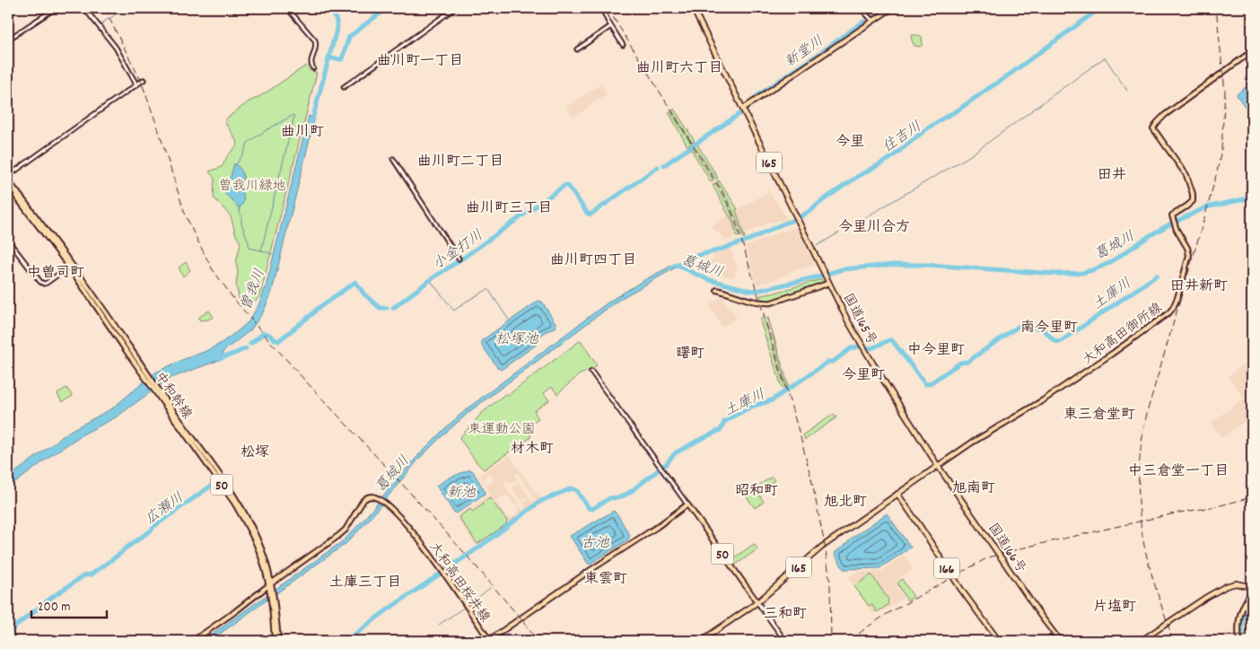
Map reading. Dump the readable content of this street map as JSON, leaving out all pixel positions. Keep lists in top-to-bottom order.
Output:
{
  "streets": {
    "highway": [
      "165",
      "国道165号",
      "国道166号",
      "166"
    ],
    "main road": [
      "大和高田御所線",
      "中和幹線",
      "50",
      "大和高田桜井線"
    ]
  },
  "crossings": [
    ["165", "国道165号"],
    ["165", "大和高田御所線"],
    ["165", "50"],
    ["165", "国道166号"],
    ["165", "166"],
    ["国道165号", "大和高田御所線"],
    ["国道165号", "国道166号"],
    ["大和高田御所線", "国道166号"],
    ["中和幹線", "大和高田桜井線"],
    ["50", "大和高田桜井線"]
  ],
  "districts": [
    "曲川町一丁目",
    "曲川町六丁目",
    "曲川町",
    "今里",
    "曲川町二丁目",
    "田井",
    "曲川町三丁目",
    "今里川合方",
    "曲川町四丁目",
    "中曽司町",
    "田井新町",
    "南今里町",
    "中今里町",
    "曙町",
    "今里町",
    "東三倉堂町",
    "材木町",
    "松塚",
    "中三倉堂一丁目",
    "旭南町",
    "昭和町",
    "旭北町",
    "東雲町",
    "土庫三丁目",
    "片塩町",
    "三和町"
  ],
  "water": [
    "新堂川",
    "住吉川",
    "葛城川",
    "小金打川",
    "曽我川",
    "土庫川",
    "松塚池",
    "新池",
    "広瀬川",
    "古池"
  ],
  "parks": ["曽我川緑地", "東運動公園"],
  "scale_bar": "200 m"
}
